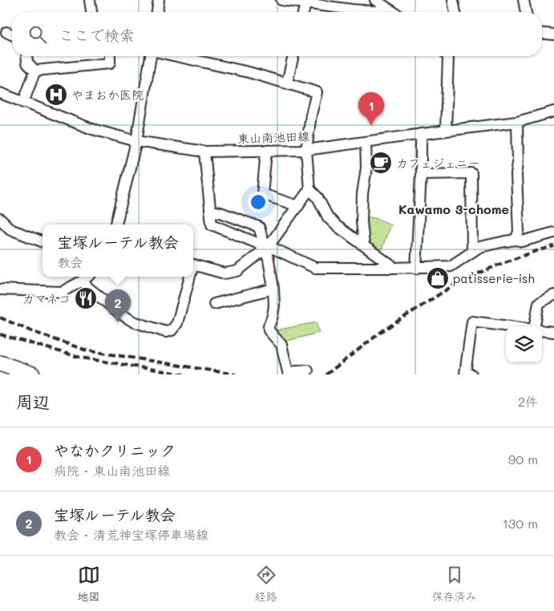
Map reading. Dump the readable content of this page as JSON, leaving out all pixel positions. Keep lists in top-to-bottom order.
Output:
{
  "streets": {
    "street": ["東山南池田線"]
  },
  "districts": ["Kawamo 3-chome"],
  "places": {
    "hospital": ["やまおか医院"],
    "cafe": ["カフェジェニー"],
    "shop": ["patisserie-ish"],
    "restaurant": ["カマネコ"]
  },
  "page": {
    "search": "ここで検索",
    "pins": ["1", "2"],
    "popup": ["宝塚ルーテル教会", "教会"],
    "heading": ["周辺", "2件"],
    "list": [
      {
        "mark": "1",
        "name": "やなかクリニック",
        "note": "病院 · 東山南池田線",
        "value": "90 m"
      },
      {
        "mark": "2",
        "name": "宝塚ルーテル教会",
        "note": "教会 · 清荒神宝塚停車場線",
        "value": "130 m"
      }
    ],
    "nav": ["地図", "経路", "保存済み"]
  }
}
